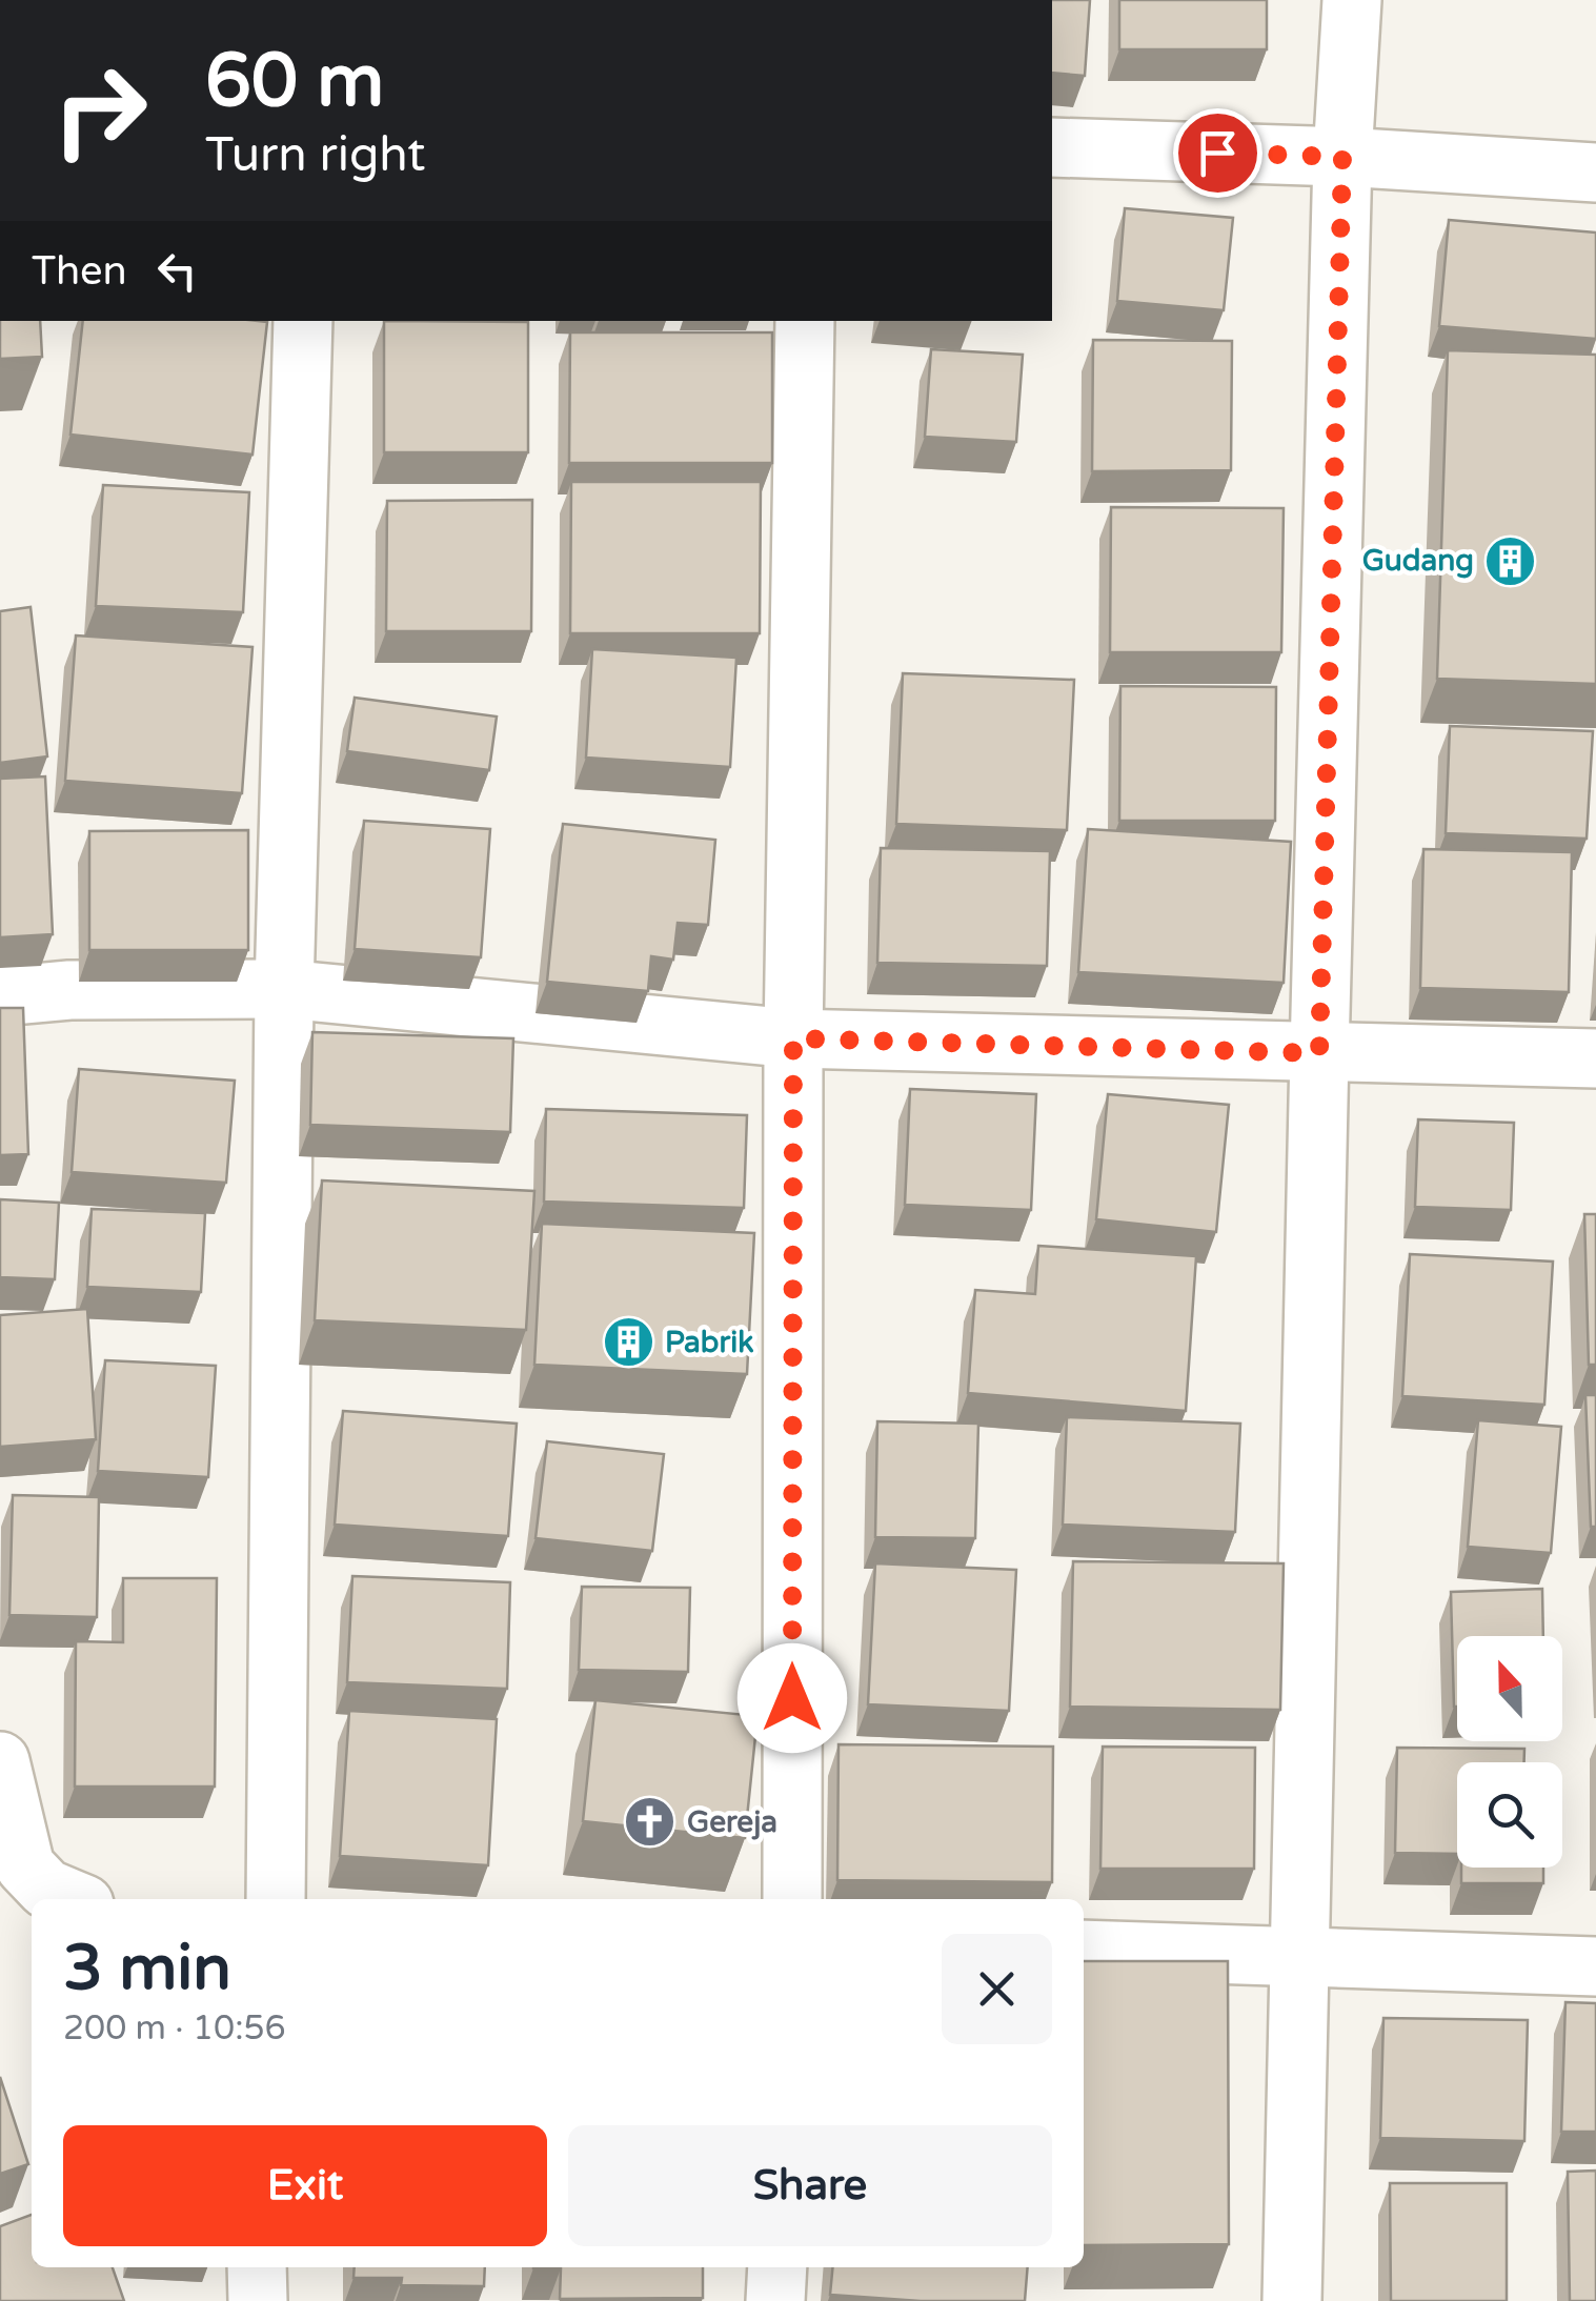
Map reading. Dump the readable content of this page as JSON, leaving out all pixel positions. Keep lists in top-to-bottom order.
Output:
{
  "places": {
    "building": ["Gudang", "Pabrik"],
    "church": ["Gereja"]
  },
  "north": "top",
  "page": {
    "turn": ["60 m", "Turn right"],
    "then": "Then",
    "heading": ["3 min", "200 m · 10:56"],
    "buttons": ["Exit", "Share"]
  }
}
